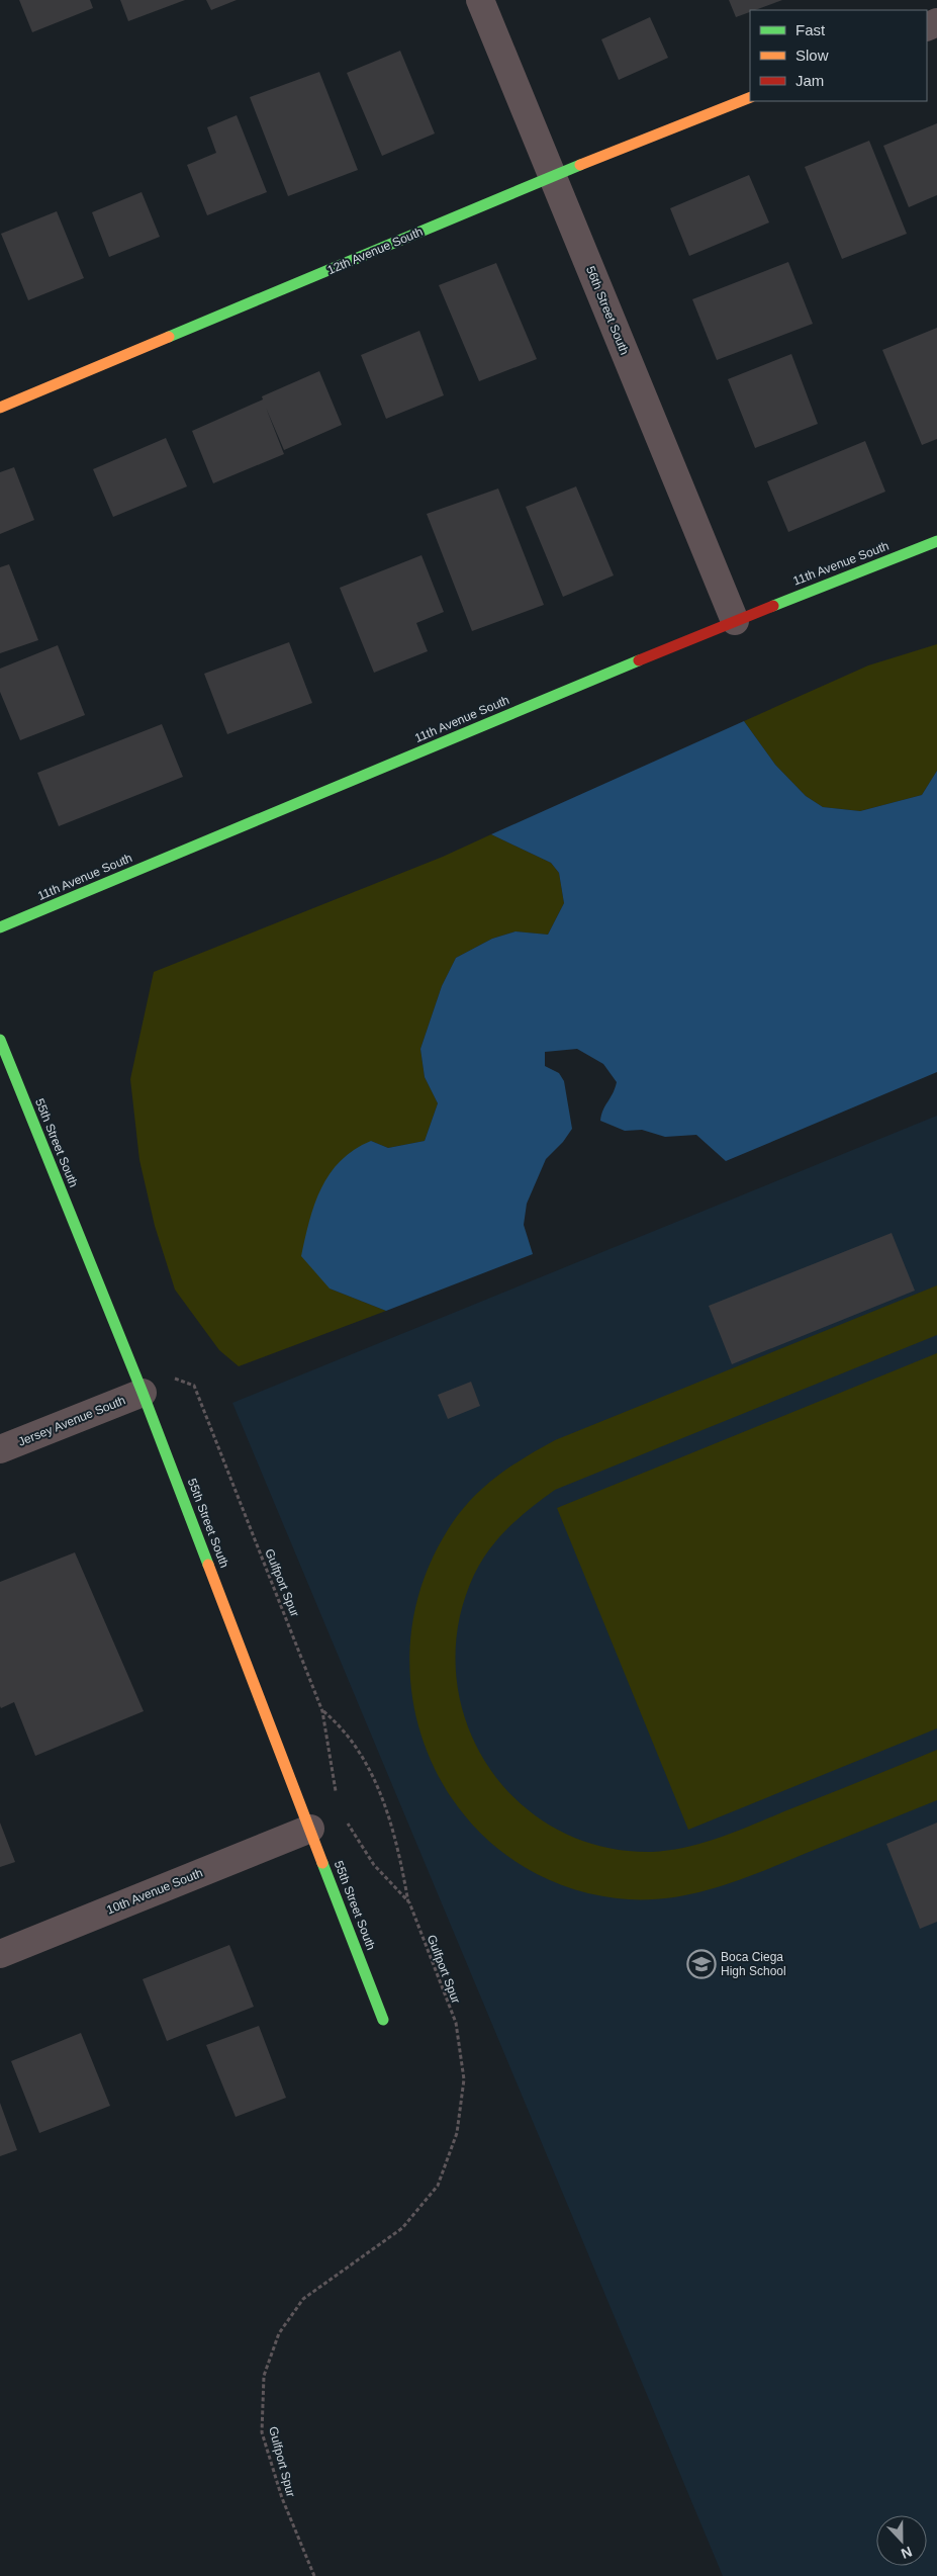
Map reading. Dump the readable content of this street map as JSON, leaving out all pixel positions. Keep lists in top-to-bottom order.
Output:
{
  "streets": {
    "street": [
      "12th Avenue South",
      "56th Street South",
      "11th Avenue South",
      "55th Street South",
      "Jersey Avenue South",
      "10th Avenue South"
    ],
    "path": ["Gulfport Spur"]
  },
  "crossings": [
    ["12th Avenue South", "56th Street South"],
    ["56th Street South", "11th Avenue South"],
    ["55th Street South", "Jersey Avenue South"],
    ["55th Street South", "Gulfport Spur"],
    ["55th Street South", "10th Avenue South"],
    ["Jersey Avenue South", "Gulfport Spur"]
  ],
  "places": {
    "school or university": ["Boca Ciega High School"]
  },
  "legend": ["Fast", "Slow", "Jam"],
  "north": "bottom"
}
